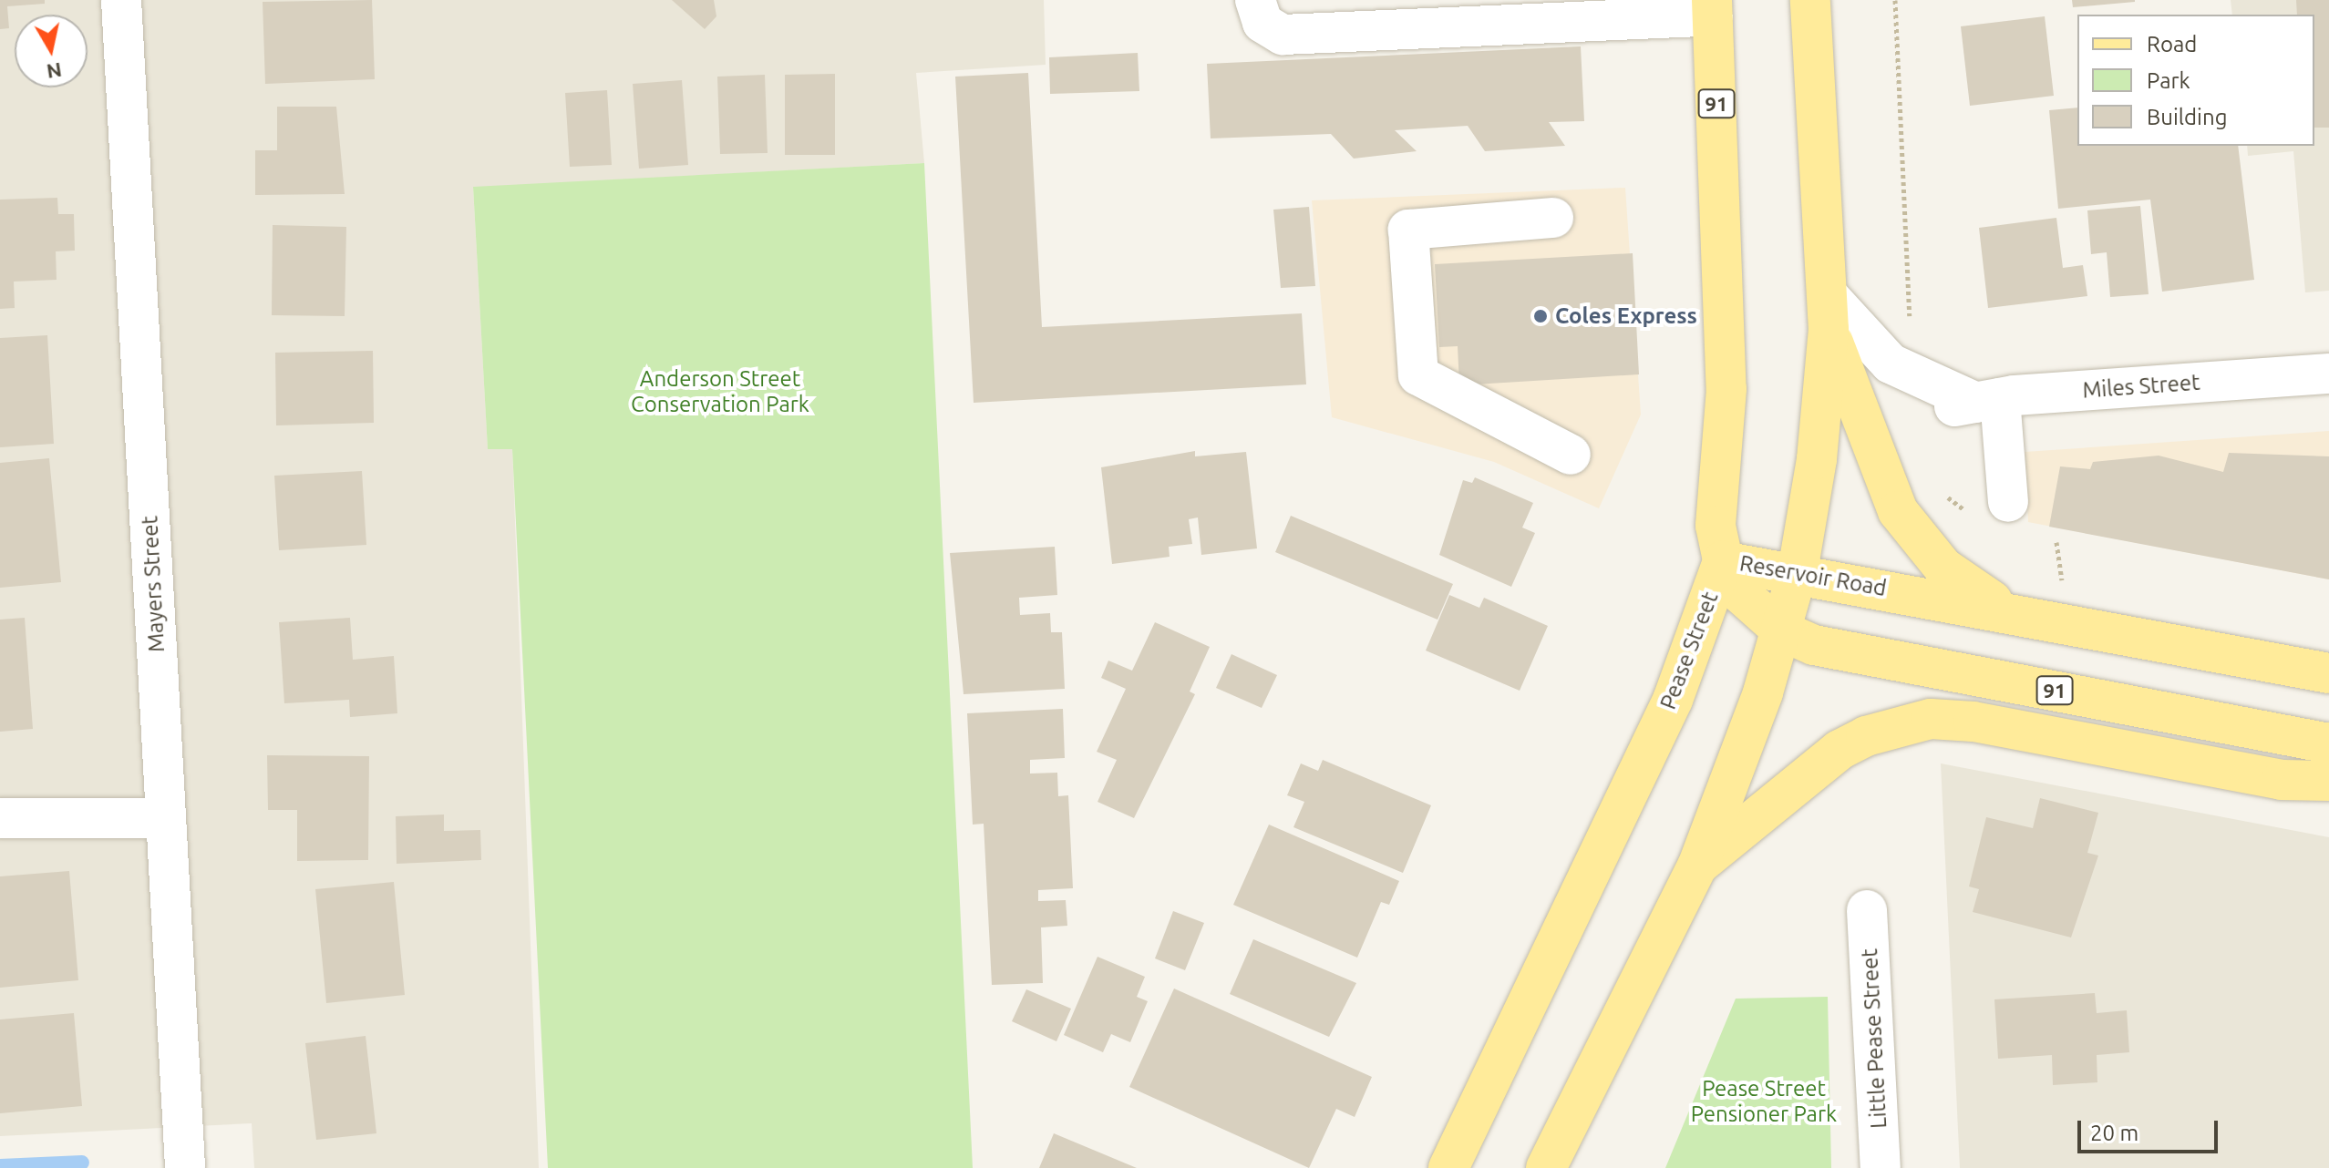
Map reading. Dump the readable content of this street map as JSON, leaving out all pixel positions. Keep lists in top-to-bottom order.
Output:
{
  "streets": {
    "main road": ["91", "Reservoir Road", "Pease Street"],
    "street": ["Miles Street", "Mayers Street", "Little Pease Street"]
  },
  "crossings": [
    ["91", "Reservoir Road"],
    ["91", "Pease Street"],
    ["Reservoir Road", "Pease Street"]
  ],
  "parks": ["Anderson Street Conservation Park", "Pease Street Pensioner Park"],
  "places": ["Coles Express"],
  "legend": ["Road", "Park", "Building"],
  "scale_bar": "20 m",
  "north": "bottom"
}
